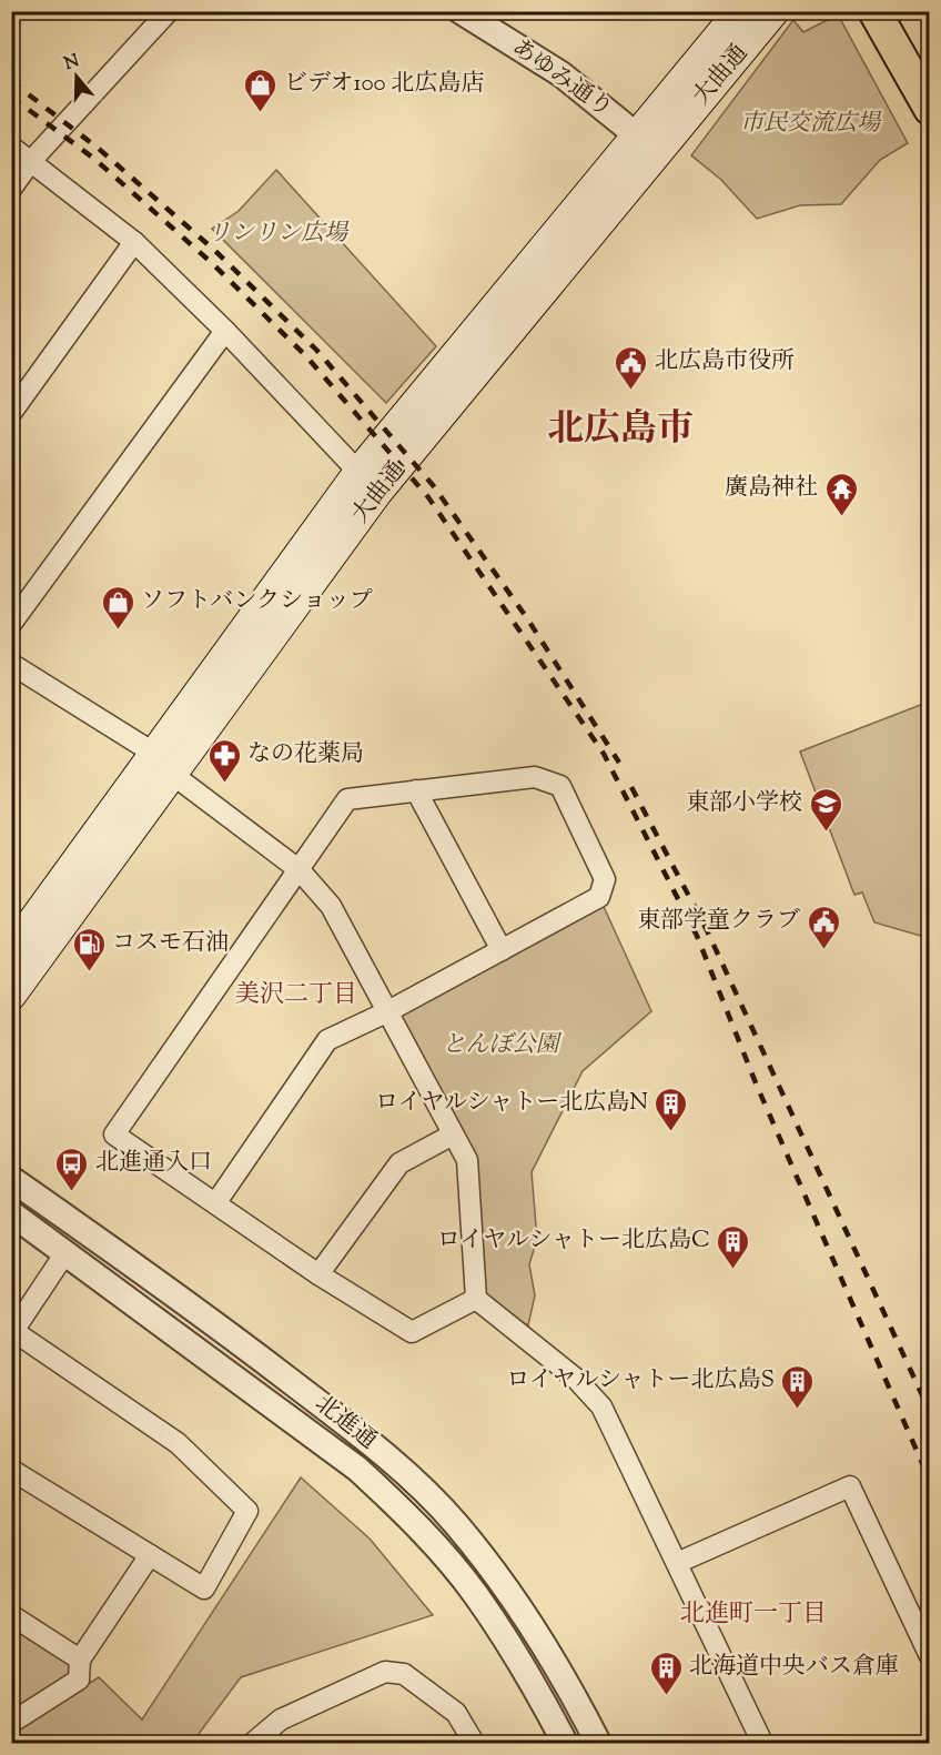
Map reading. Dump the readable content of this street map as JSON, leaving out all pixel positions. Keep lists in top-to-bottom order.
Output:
{
  "streets": {
    "main road": ["大曲通"],
    "street": ["あゆみ通り", "北進通"]
  },
  "crossings": [
    ["大曲通", "あゆみ通り"]
  ],
  "districts": ["北広島市", "美沢二丁目", "北進町一丁目"],
  "parks": ["市民交流広場", "リンリン広場", "とんぼ公園"],
  "places": {
    "shop": ["ビデオ100 北広島店", "ソフトバンクショップ"],
    "public building": ["北広島市役所", "東部学童クラブ"],
    "temple": ["廣島神社"],
    "pharmacy": ["なの花薬局"],
    "school or university": ["東部小学校"],
    "fuel station": ["コスモ石油"],
    "building": [
      "ロイヤルシャトー北広島N",
      "ロイヤルシャトー北広島C",
      "ロイヤルシャトー北広島S",
      "北海道中央バス倉庫"
    ],
    "bus stop": ["北進通入口"]
  },
  "north": "top"
}
